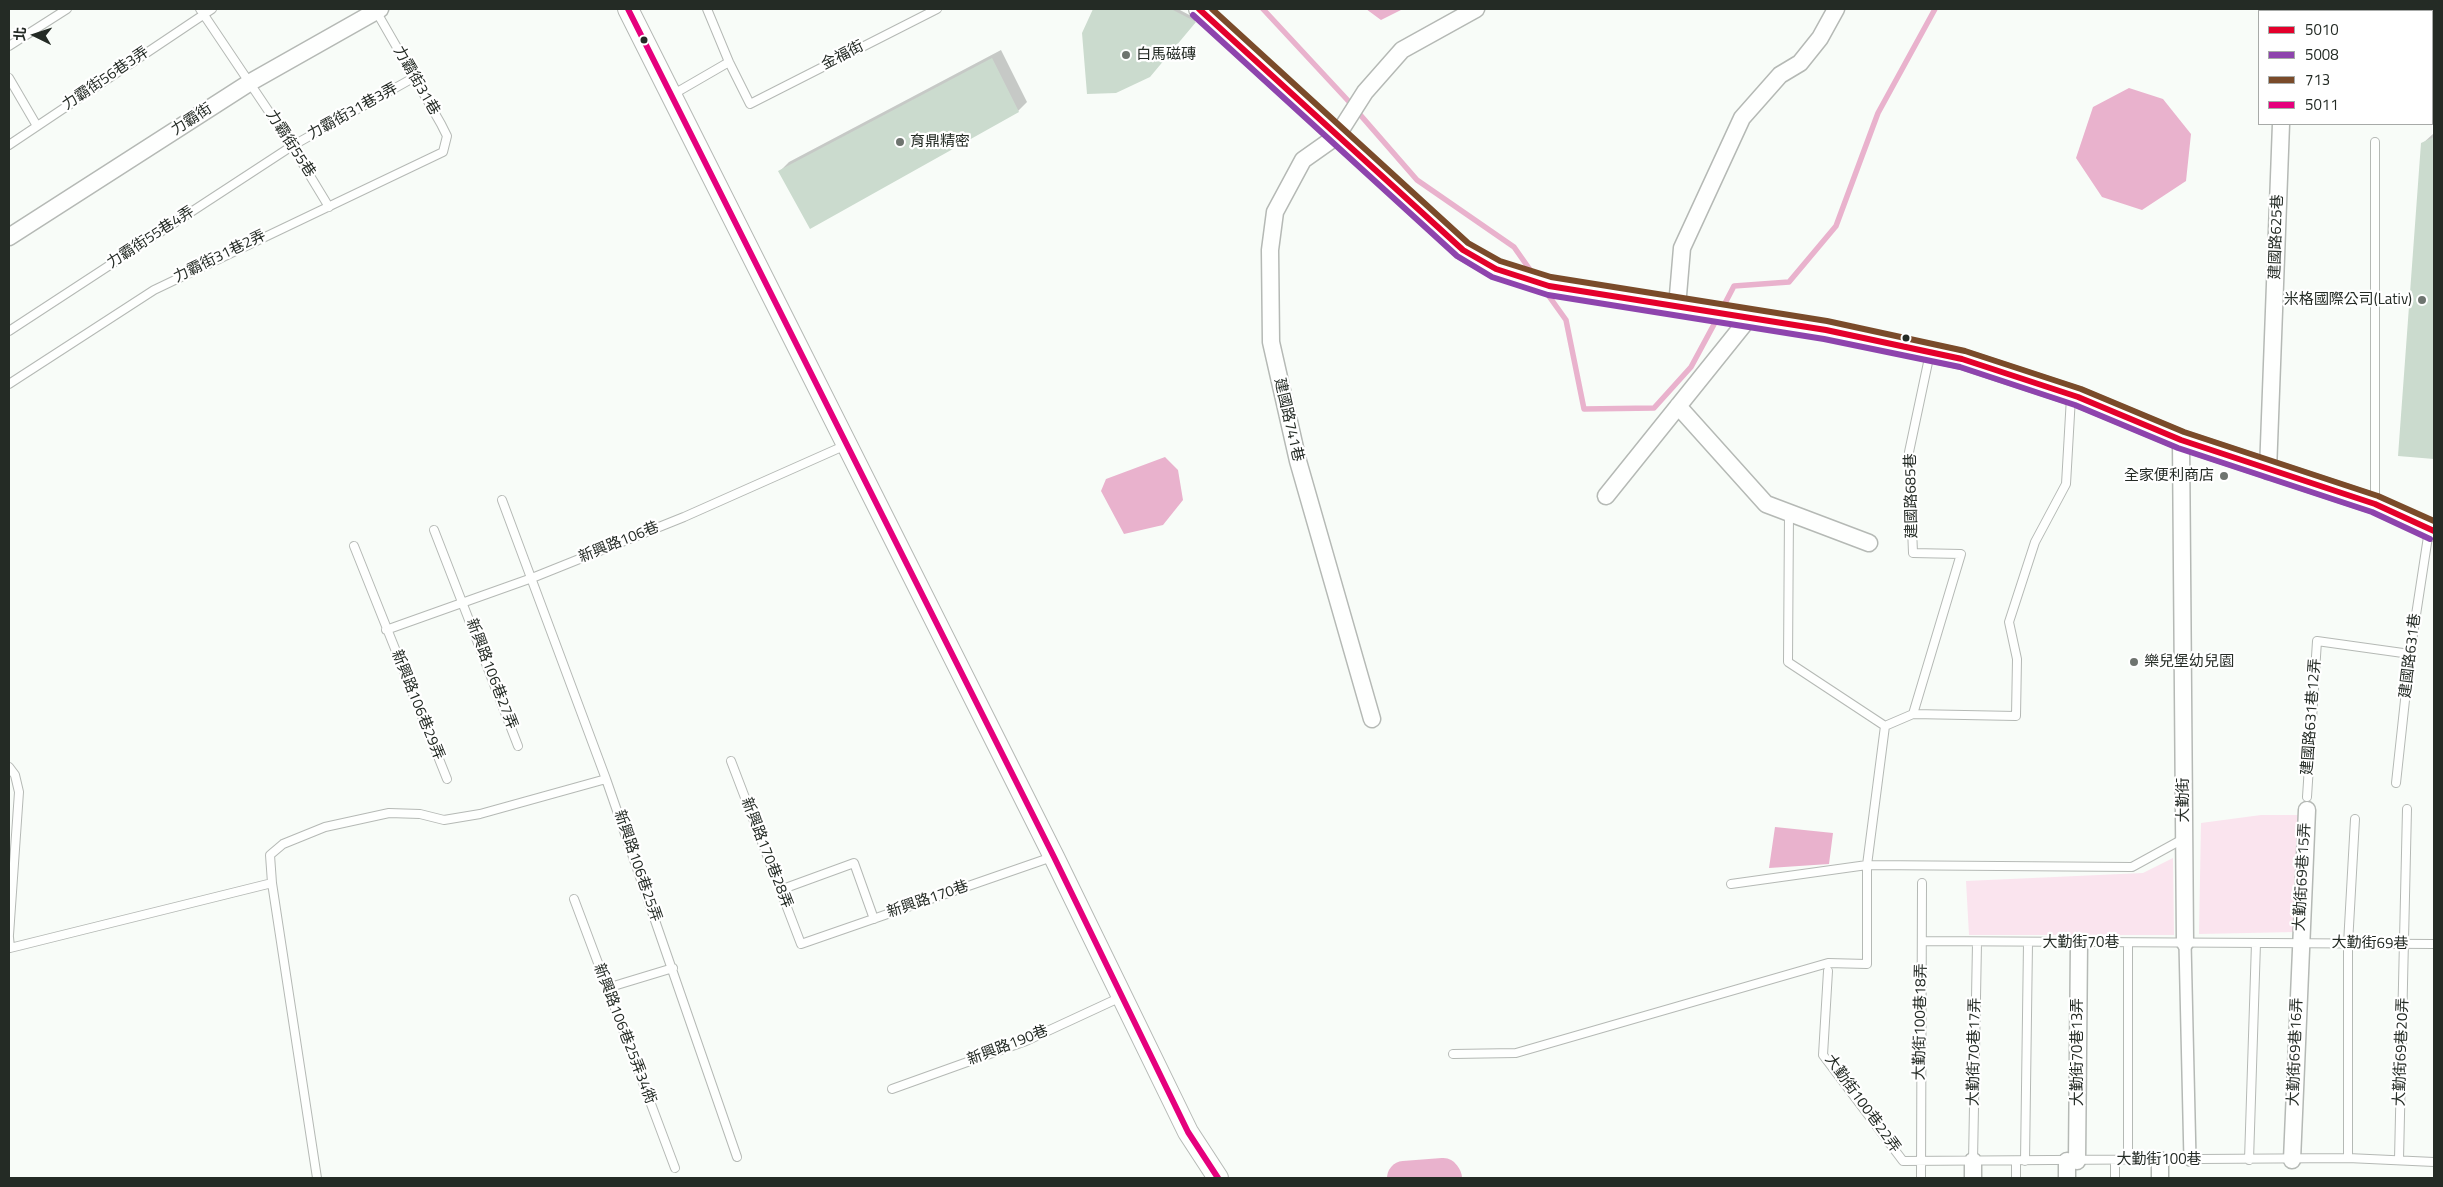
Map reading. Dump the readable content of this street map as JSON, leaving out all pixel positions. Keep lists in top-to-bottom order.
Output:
{
  "streets": {
    "street": [
      "力霸街",
      "建國路625巷",
      "建國路741巷",
      "大勤街",
      "大勤街69巷15弄",
      "大勤街70巷13弄",
      "大勤街69巷16弄"
    ],
    "lane": [
      "金福街",
      "力霸街56巷3弄",
      "力霸街31巷",
      "力霸街31巷3弄",
      "力霸街55巷",
      "力霸街55巷4弄",
      "力霸街31巷2弄",
      "建國路685巷",
      "新興路106巷",
      "建國路631巷",
      "新興路106巷27弄",
      "新興路106巷29弄",
      "建國路631巷12弄",
      "新興路170巷28弄",
      "新興路106巷25弄",
      "新興路170巷",
      "大勤街70巷",
      "大勤街69巷",
      "大勤街100巷18弄",
      "新興路106巷25弄34衖",
      "新興路190巷",
      "大勤街70巷17弄",
      "大勤街69巷20弄",
      "大勤街100巷22弄",
      "大勤街100巷"
    ]
  },
  "crossings": [
    ["力霸街56巷3弄", "力霸街55巷"],
    ["力霸街31巷", "力霸街31巷3弄"],
    ["力霸街31巷", "力霸街"],
    ["力霸街31巷", "力霸街31巷2弄"],
    ["力霸街31巷3弄", "力霸街55巷"],
    ["力霸街31巷3弄", "力霸街55巷4弄"],
    ["力霸街", "力霸街55巷"],
    ["力霸街55巷", "力霸街55巷4弄"],
    ["力霸街55巷", "力霸街31巷2弄"],
    ["新興路106巷", "新興路106巷27弄"],
    ["新興路106巷", "新興路106巷29弄"],
    ["新興路106巷", "新興路106巷25弄"],
    ["建國路631巷", "建國路631巷12弄"],
    ["建國路631巷12弄", "大勤街69巷15弄"],
    ["大勤街", "大勤街70巷"],
    ["大勤街", "大勤街69巷"],
    ["大勤街", "大勤街100巷"],
    ["新興路170巷28弄", "新興路170巷"],
    ["大勤街69巷15弄", "大勤街69巷"],
    ["大勤街69巷15弄", "大勤街69巷16弄"],
    ["大勤街70巷", "大勤街69巷"],
    ["大勤街70巷", "大勤街100巷18弄"],
    ["大勤街70巷", "大勤街70巷17弄"],
    ["大勤街70巷", "大勤街70巷13弄"],
    ["大勤街69巷", "大勤街69巷16弄"],
    ["大勤街69巷", "大勤街69巷20弄"],
    ["大勤街100巷18弄", "大勤街100巷22弄"],
    ["大勤街100巷18弄", "大勤街100巷"],
    ["大勤街70巷17弄", "大勤街100巷"],
    ["大勤街70巷13弄", "大勤街100巷"],
    ["大勤街69巷16弄", "大勤街100巷"],
    ["大勤街69巷20弄", "大勤街100巷"],
    ["大勤街100巷22弄", "大勤街100巷"]
  ],
  "places": [
    "白馬磁磚",
    "育鼎精密",
    "米格國際公司(Lativ)",
    "全家便利商店",
    "樂兒堡幼兒園"
  ],
  "lines": [
    "transit line 5010",
    "transit line 713",
    "transit line 5011",
    "transit line 5008"
  ],
  "legend": [
    "5010",
    "5008",
    "713",
    "5011"
  ],
  "north": "left"
}
